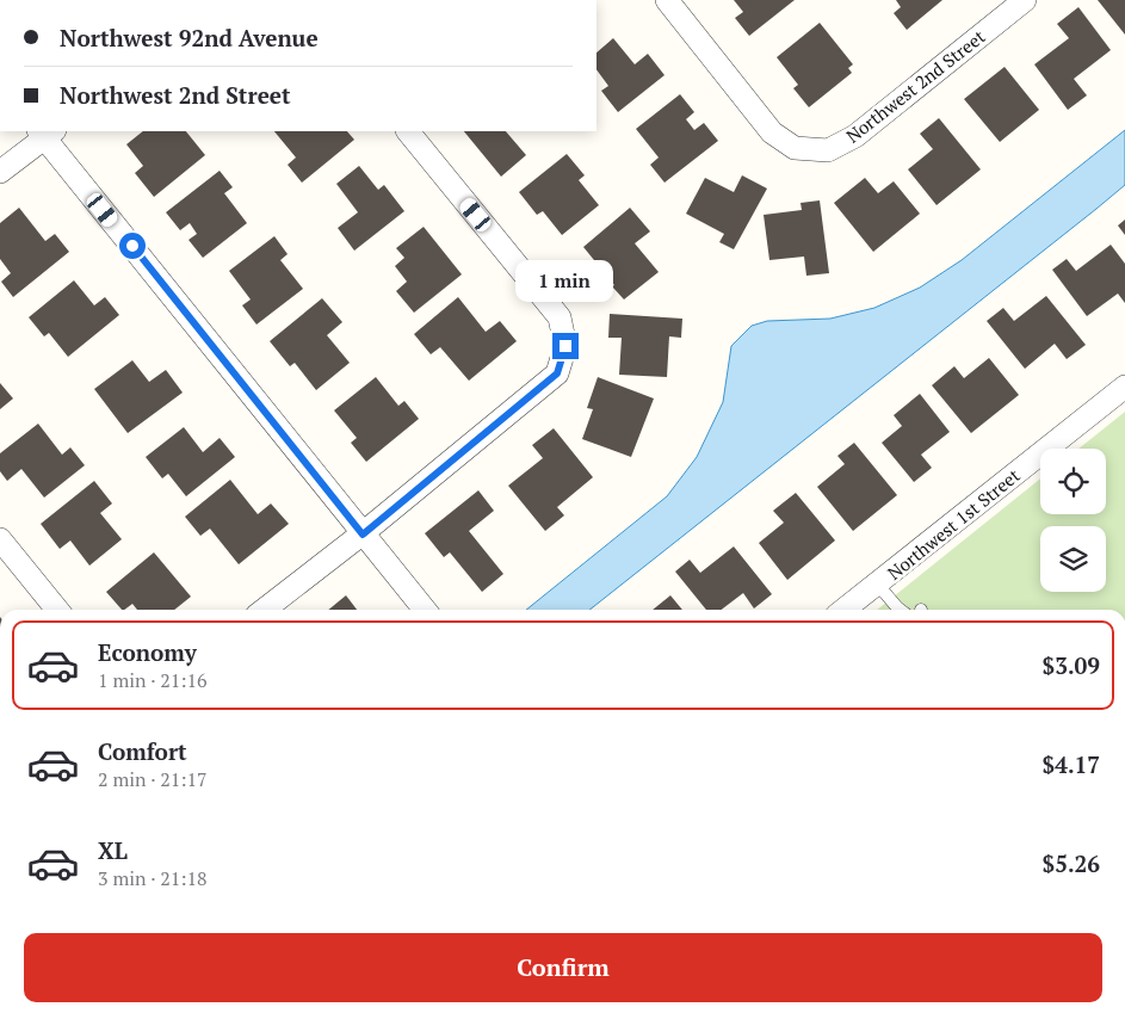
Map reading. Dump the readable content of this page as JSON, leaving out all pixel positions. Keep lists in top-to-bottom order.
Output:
{
  "streets": {
    "street": ["Northwest 2nd Street", "Northwest 1st Street"]
  },
  "page": {
    "banner": ["Northwest 92nd Avenue", "Northwest 2nd Street"],
    "bubble": "1 min",
    "list": [
      {
        "name": "Economy",
        "note": "1 min · 21:16",
        "value": "$3.09"
      },
      {
        "name": "Comfort",
        "note": "2 min · 21:17",
        "value": "$4.17"
      },
      {
        "name": "XL",
        "note": "3 min · 21:18",
        "value": "$5.26"
      }
    ],
    "buttons": "Confirm"
  }
}
